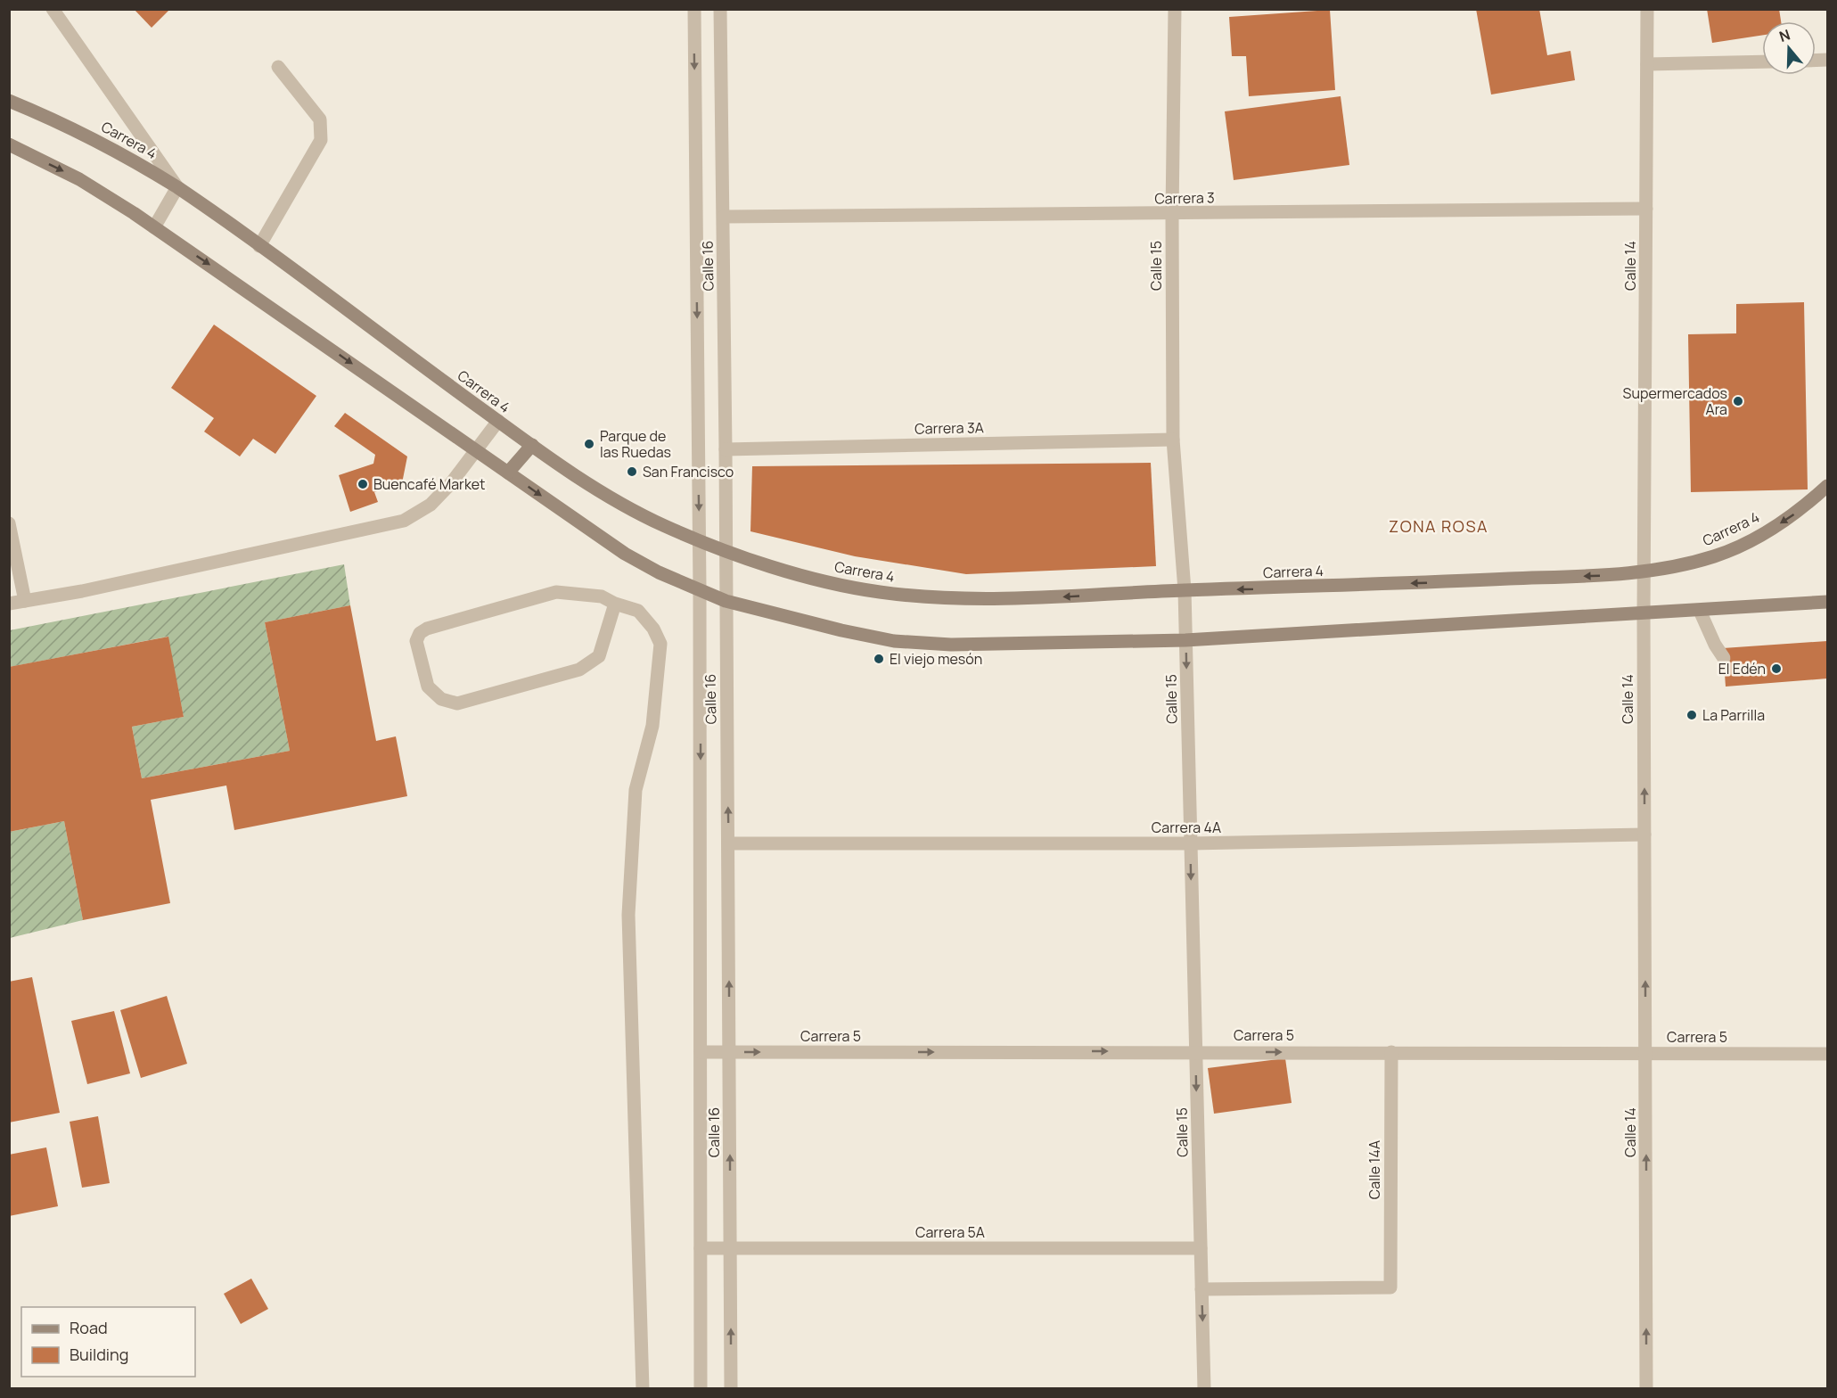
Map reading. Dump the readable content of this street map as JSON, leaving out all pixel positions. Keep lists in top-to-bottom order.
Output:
{
  "streets": {
    "main road": ["Carrera 4"],
    "street": [
      "Carrera 3",
      "Calle 16",
      "Calle 15",
      "Calle 14",
      "Carrera 3A",
      "Carrera 4A",
      "Carrera 5",
      "Calle 14A",
      "Carrera 5A"
    ]
  },
  "crossings": [
    ["Carrera 4", "Calle 16"],
    ["Carrera 4", "Calle 15"],
    ["Carrera 4", "Calle 14"],
    ["Carrera 3", "Calle 16"],
    ["Carrera 3", "Calle 15"],
    ["Carrera 3", "Calle 14"],
    ["Calle 16", "Carrera 3A"],
    ["Calle 16", "Carrera 4A"],
    ["Calle 16", "Carrera 5"],
    ["Calle 16", "Carrera 5A"],
    ["Calle 15", "Carrera 3A"],
    ["Calle 15", "Carrera 4A"],
    ["Calle 15", "Carrera 5"],
    ["Calle 15", "Calle 14A"],
    ["Calle 15", "Carrera 5A"],
    ["Calle 14", "Carrera 4A"],
    ["Calle 14", "Carrera 5"],
    ["Carrera 5", "Calle 14A"]
  ],
  "one_way": ["Calle 15", "Calle 14", "Carrera 5"],
  "districts": ["ZONA ROSA"],
  "places": [
    "Supermercados Ara",
    "Parque de las Ruedas",
    "San Francisco",
    "Buencafé Market",
    "El viejo mesón",
    "El Edén",
    "La Parrilla"
  ],
  "legend": ["Road", "Building"],
  "north": "top"
}
